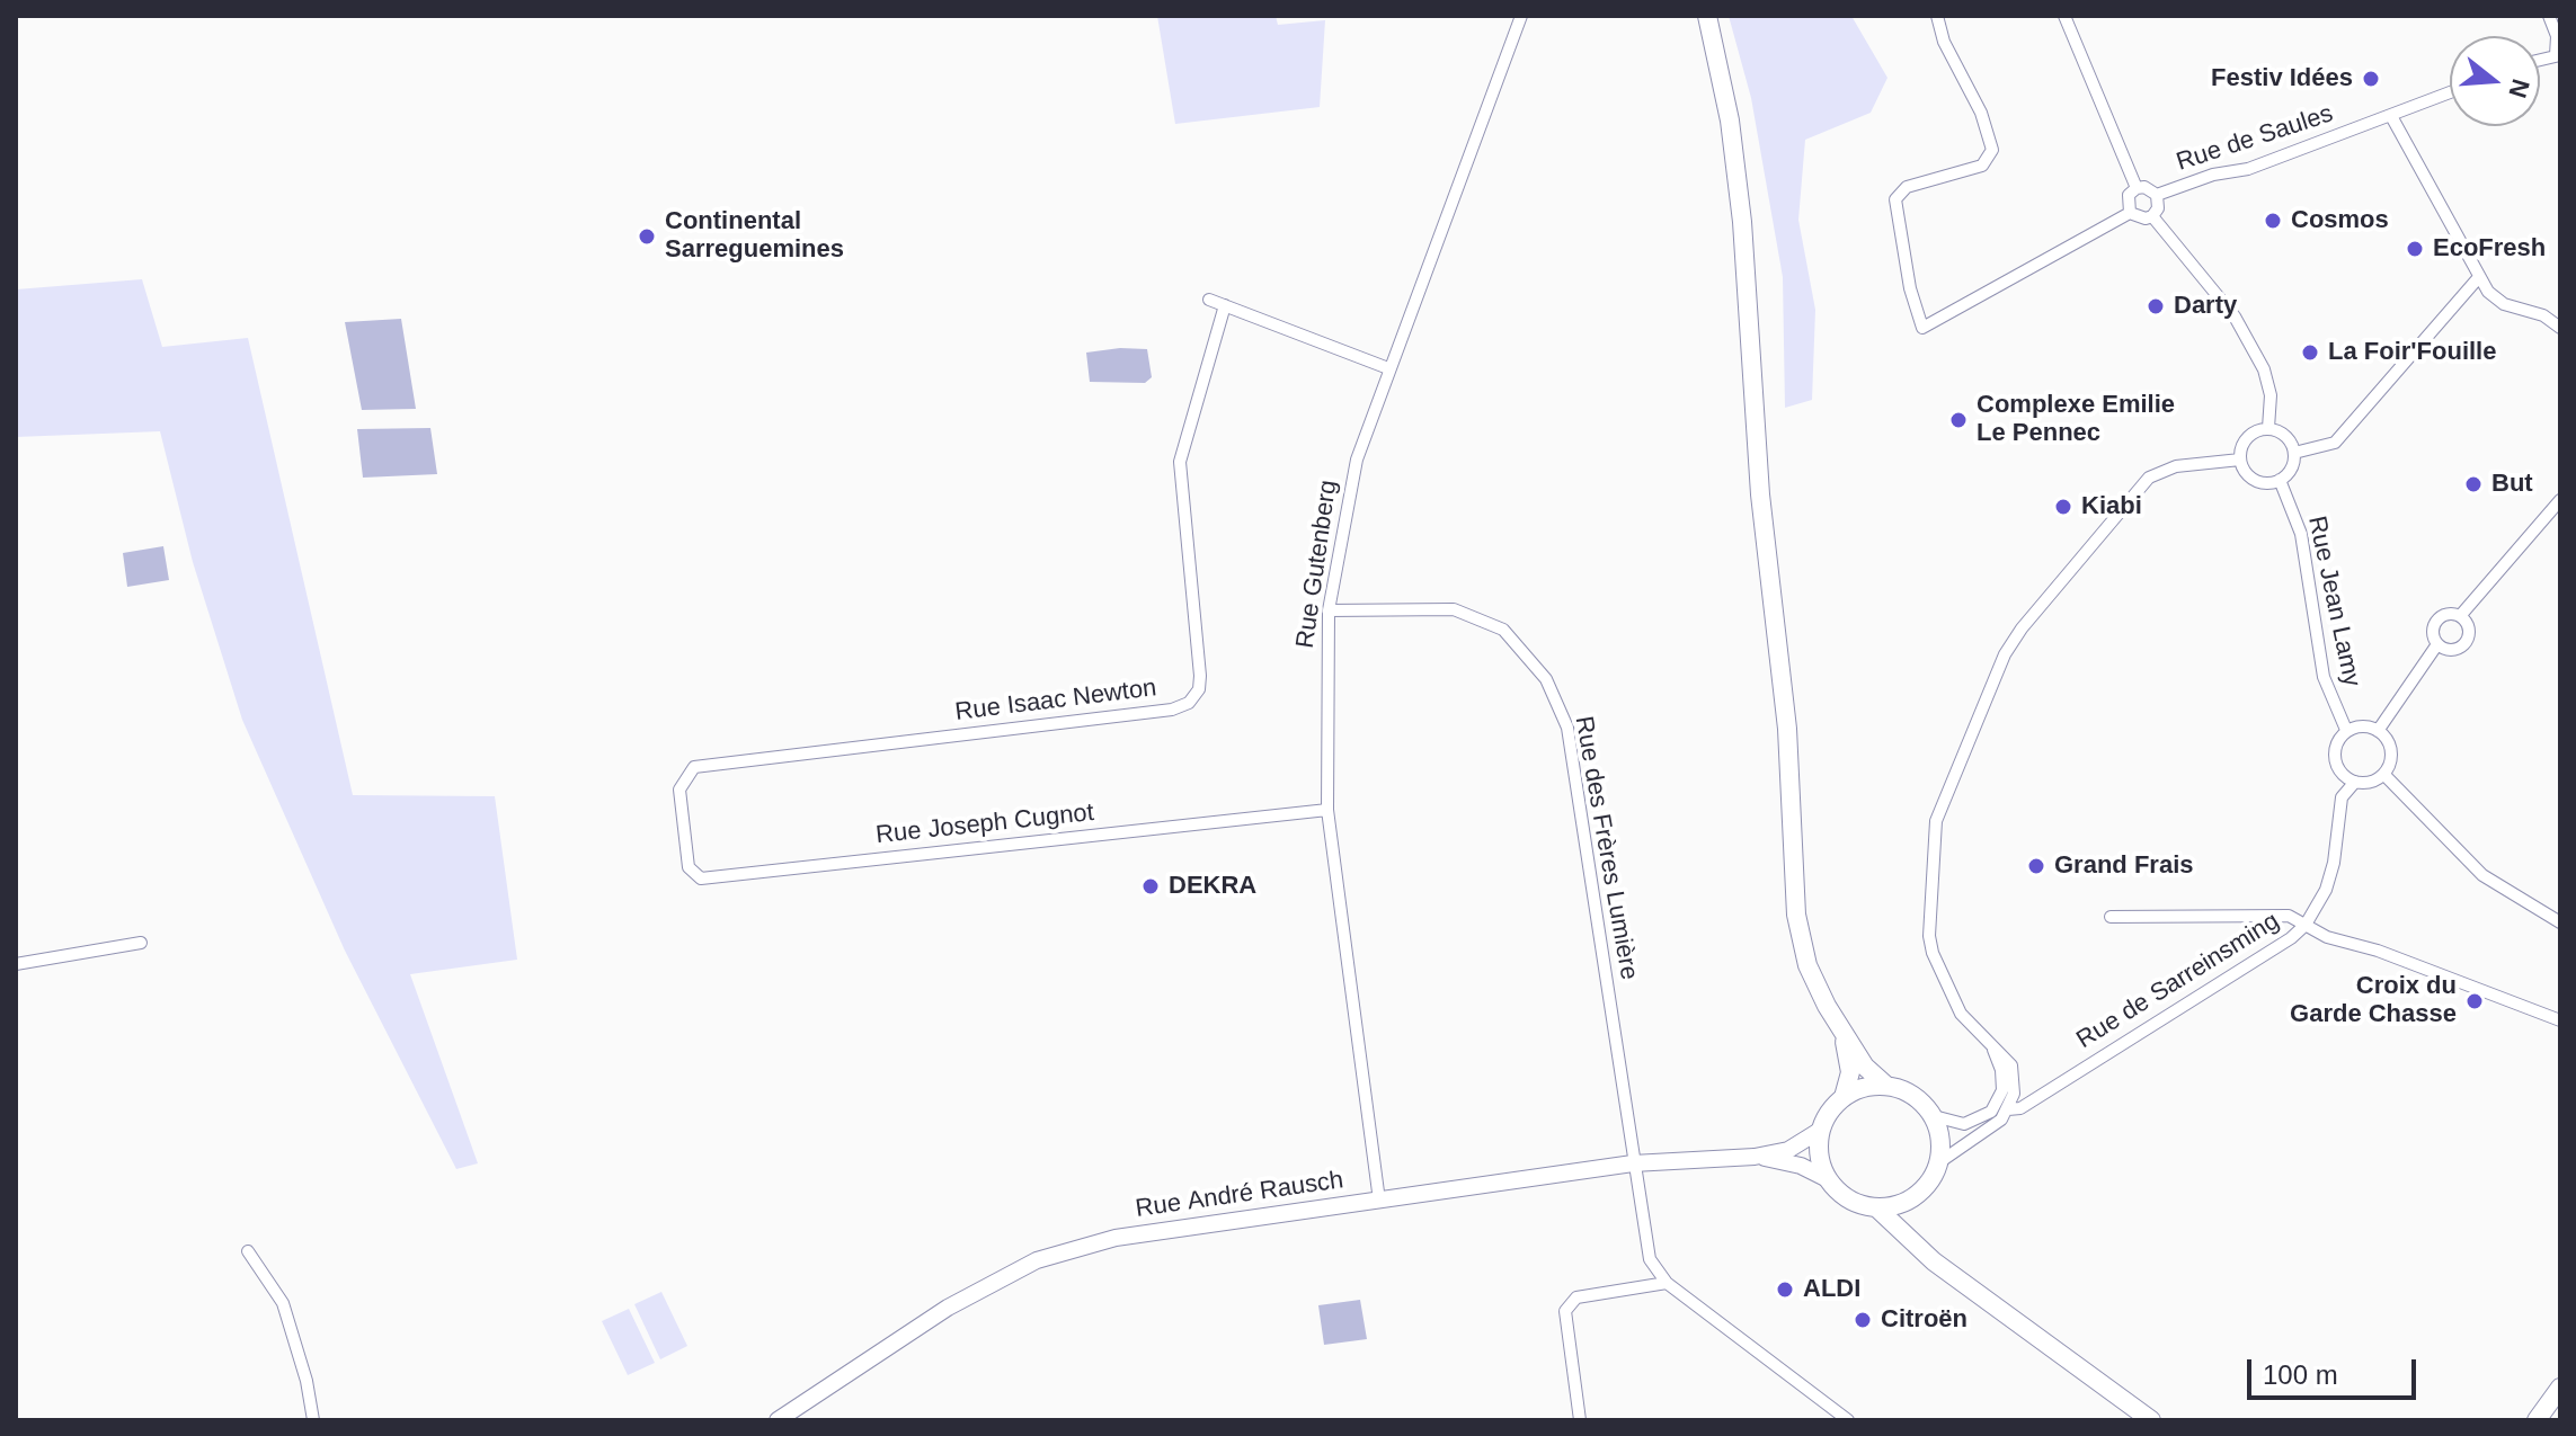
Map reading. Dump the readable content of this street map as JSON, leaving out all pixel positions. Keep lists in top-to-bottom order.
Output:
{
  "streets": {
    "street": [
      "Rue de Saules",
      "Rue Gutenberg",
      "Rue Jean Lamy",
      "Rue Isaac Newton",
      "Rue Joseph Cugnot",
      "Rue des Frères Lumière",
      "Rue de Sarreinsming",
      "Rue André Rausch"
    ]
  },
  "crossings": [
    ["Rue Gutenberg", "Rue Joseph Cugnot"],
    ["Rue Gutenberg", "Rue des Frères Lumière"],
    ["Rue Gutenberg", "Rue André Rausch"],
    ["Rue Isaac Newton", "Rue Joseph Cugnot"],
    ["Rue des Frères Lumière", "Rue André Rausch"],
    ["Rue de Sarreinsming", "Rue André Rausch"]
  ],
  "places": [
    "Festiv Idées",
    "Cosmos",
    "Continental Sarreguemines",
    "EcoFresh",
    "Darty",
    "La Foir'Fouille",
    "Complexe Emilie Le Pennec",
    "But",
    "Kiabi",
    "Grand Frais",
    "DEKRA",
    "Croix du Garde Chasse",
    "ALDI",
    "Citroën"
  ],
  "scale_bar": "100 m",
  "north": "right"
}
